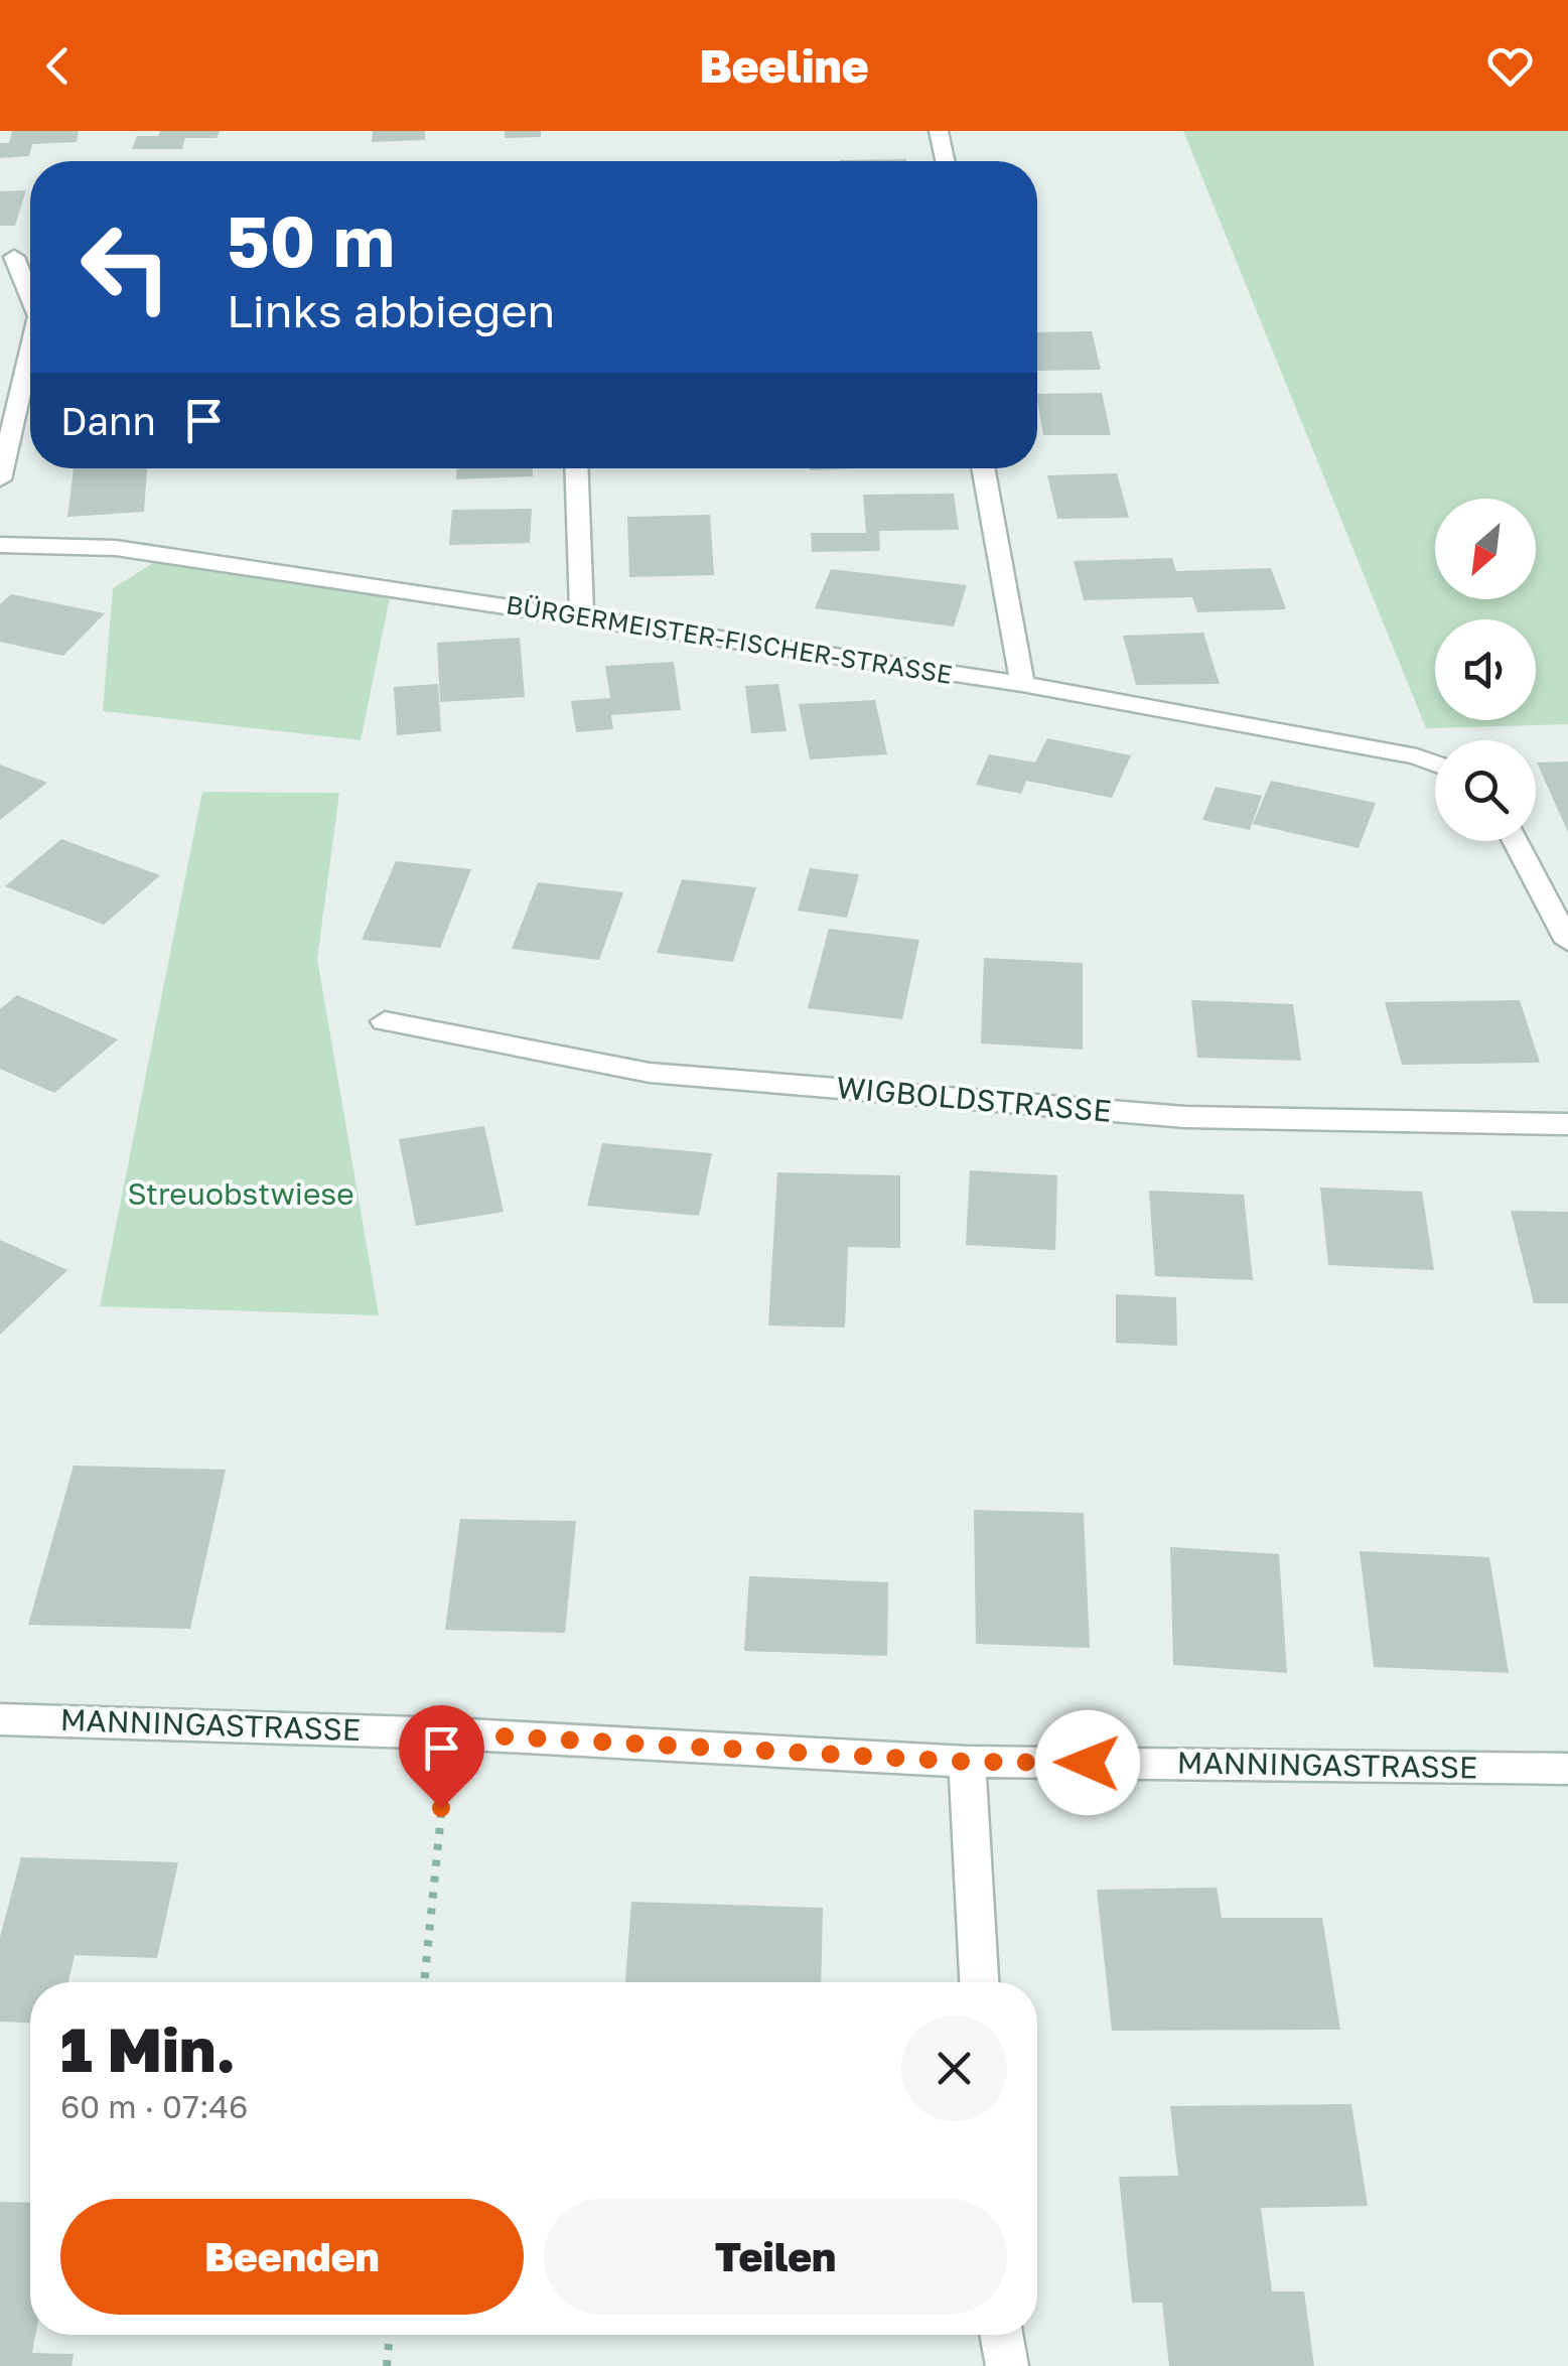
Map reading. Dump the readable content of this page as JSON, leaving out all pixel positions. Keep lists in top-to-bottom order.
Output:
{
  "streets": {
    "street": ["BÜRGERMEISTER-FISCHER-STRASSE", "WIGBOLDSTRASSE", "MANNINGASTRASSE"]
  },
  "parks": ["Streuobstwiese"],
  "north": "bottom left",
  "page": {
    "header": "Beeline",
    "turn": ["50 m", "Links abbiegen"],
    "then": "Dann",
    "heading": ["1 Min.", "60 m · 07:46"],
    "buttons": ["Beenden", "Teilen"]
  }
}
